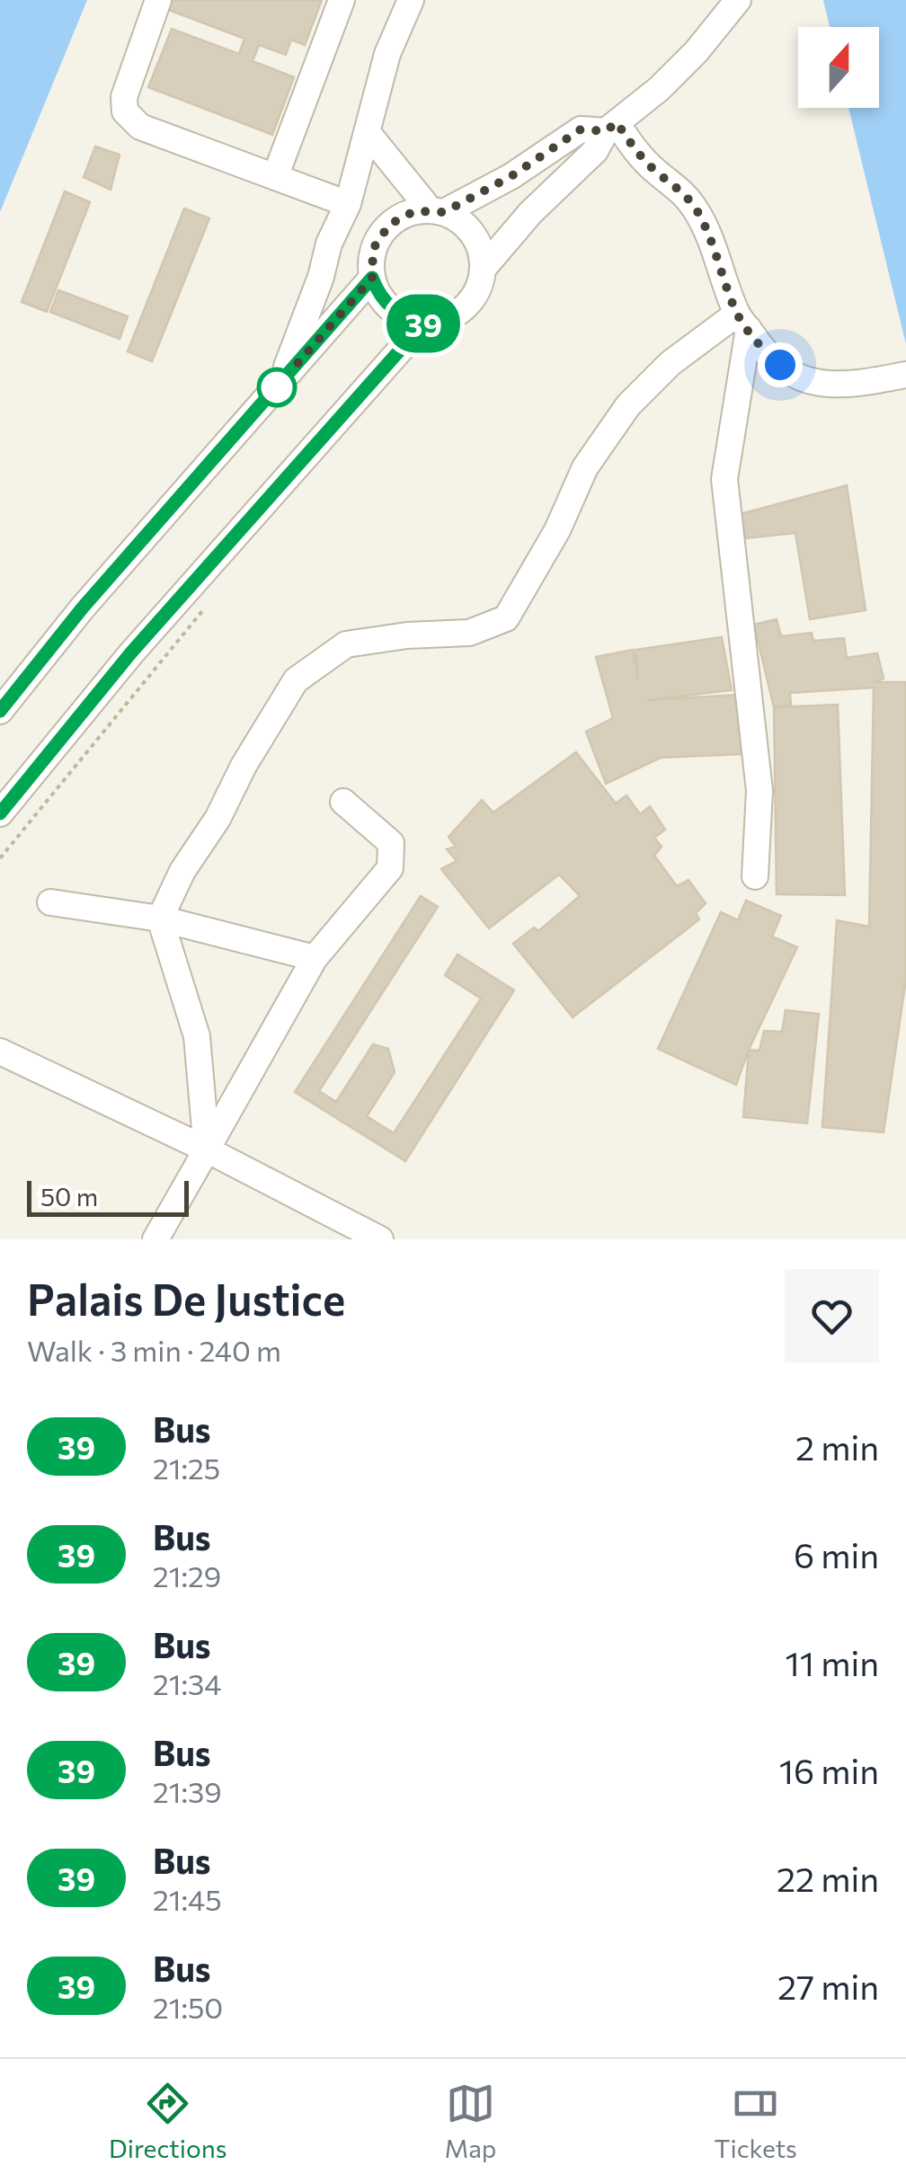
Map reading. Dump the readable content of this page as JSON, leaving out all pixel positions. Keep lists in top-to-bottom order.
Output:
{
  "lines": ["bus line 39"],
  "scale_bar": "50 m",
  "north": "top",
  "page": {
    "on_map": "39",
    "scale": "50 m",
    "heading": ["Palais De Justice", "Walk · 3 min · 240 m"],
    "list": [
      {
        "mark": "39",
        "name": "Bus",
        "note": "21:25",
        "value": "2 min"
      },
      {
        "mark": "39",
        "name": "Bus",
        "note": "21:29",
        "value": "6 min"
      },
      {
        "mark": "39",
        "name": "Bus",
        "note": "21:34",
        "value": "11 min"
      },
      {
        "mark": "39",
        "name": "Bus",
        "note": "21:39",
        "value": "16 min"
      },
      {
        "mark": "39",
        "name": "Bus",
        "note": "21:45",
        "value": "22 min"
      },
      {
        "mark": "39",
        "name": "Bus",
        "note": "21:50",
        "value": "27 min"
      }
    ],
    "tabs": ["Directions", "Map", "Tickets"]
  }
}
